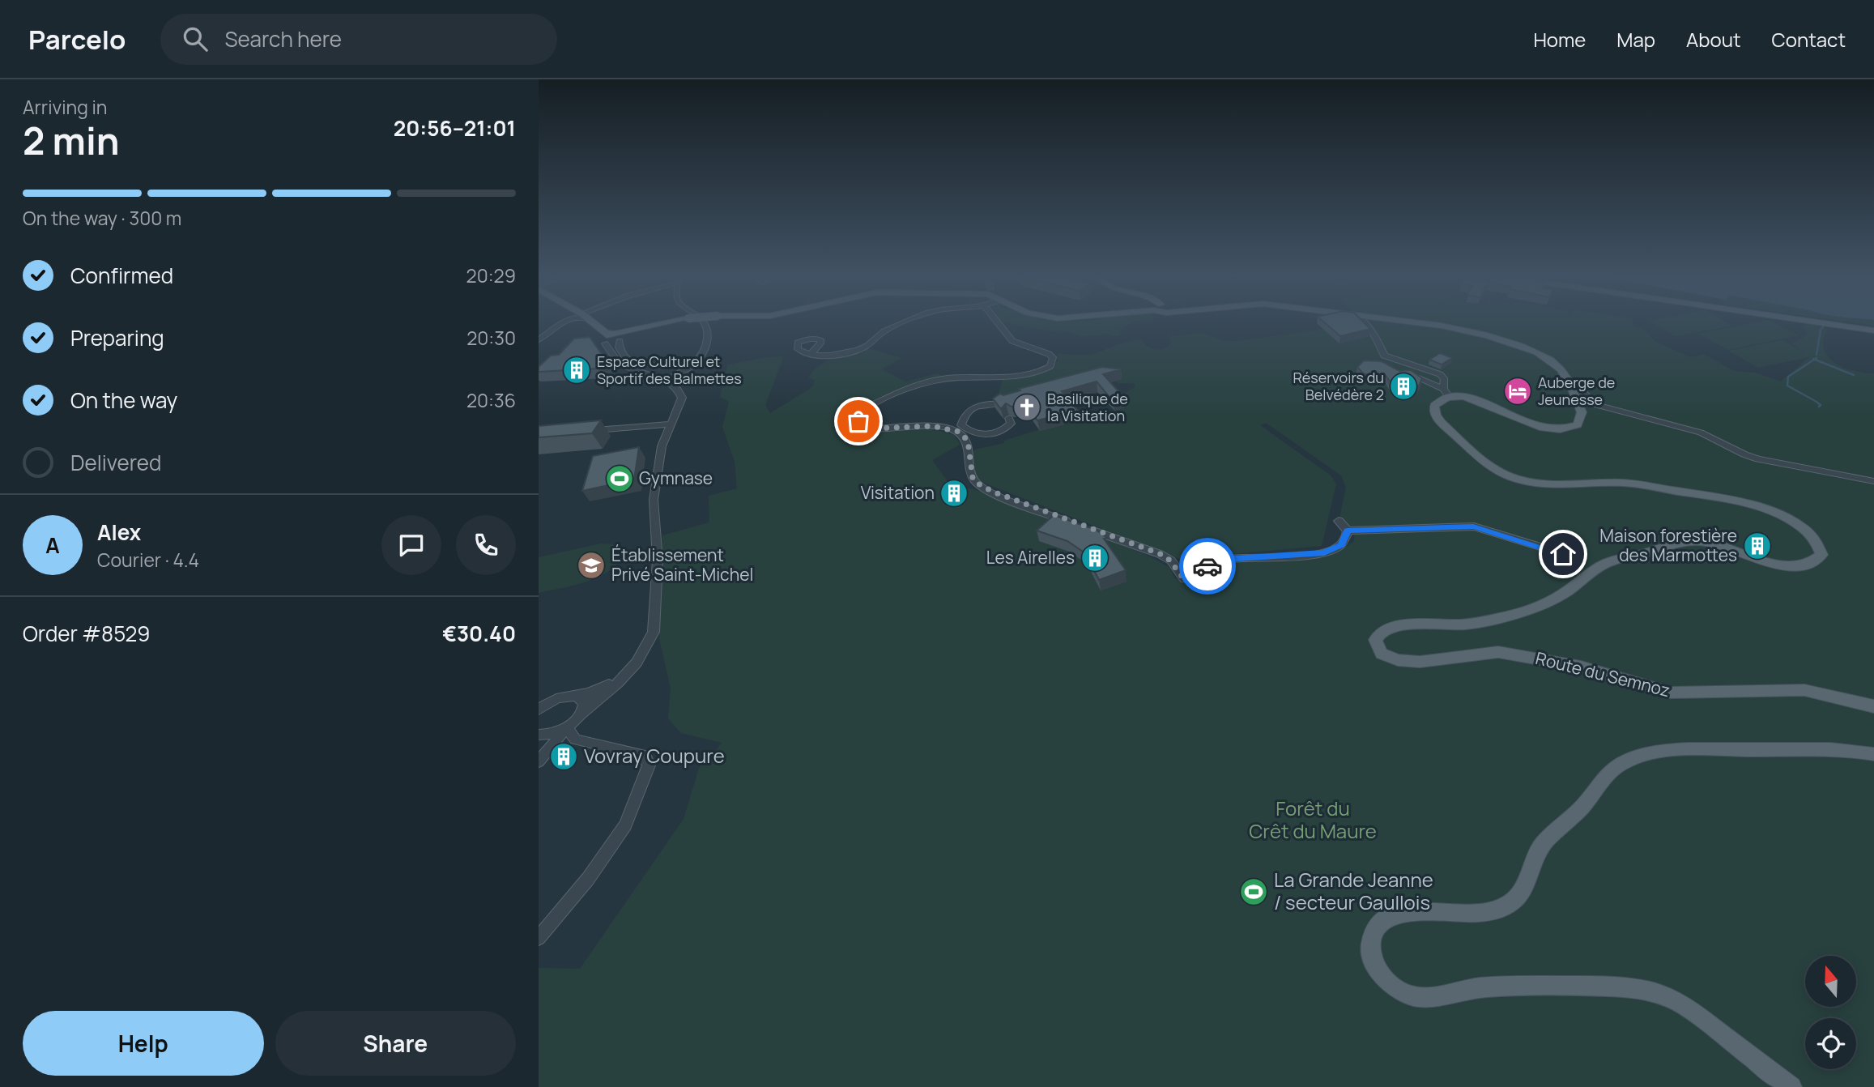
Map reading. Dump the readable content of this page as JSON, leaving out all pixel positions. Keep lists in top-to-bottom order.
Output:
{
  "streets": {
    "main road": ["Route du Semnoz"]
  },
  "parks": ["Forêt du Crêt du Maure"],
  "places": {
    "building": [
      "Espace Culturel et Sportif des Balmettes",
      "Réservoirs du Belvédère 2",
      "Visitation",
      "Maison forestière des Marmottes",
      "Les Airelles",
      "Vovray Coupure"
    ],
    "hotel": ["Auberge de Jeunesse"],
    "church": ["Basilique de la Visitation"],
    "sports": ["Gymnase", "La Grande Jeanne / secteur Gaullois"],
    "school or university": ["Établissement Privé Saint-Michel"]
  },
  "north": "top",
  "page": {
    "header": "Parcelo",
    "search": "Search here",
    "nav": [
      "Home",
      "Map",
      "About",
      "Contact"
    ],
    "heading": ["2 min", "Arriving in", "20:56–21:01"],
    "panel": [
      "Alex",
      "Courier · 4.4",
      "Order #8529",
      "€30.40"
    ],
    "bar": "On the way · 300 m",
    "list": [
      ["Confirmed", "20:29"],
      ["Preparing", "20:30"],
      ["On the way", "20:36"],
      "Delivered"
    ],
    "round": "A",
    "buttons": ["Help", "Share"]
  }
}
